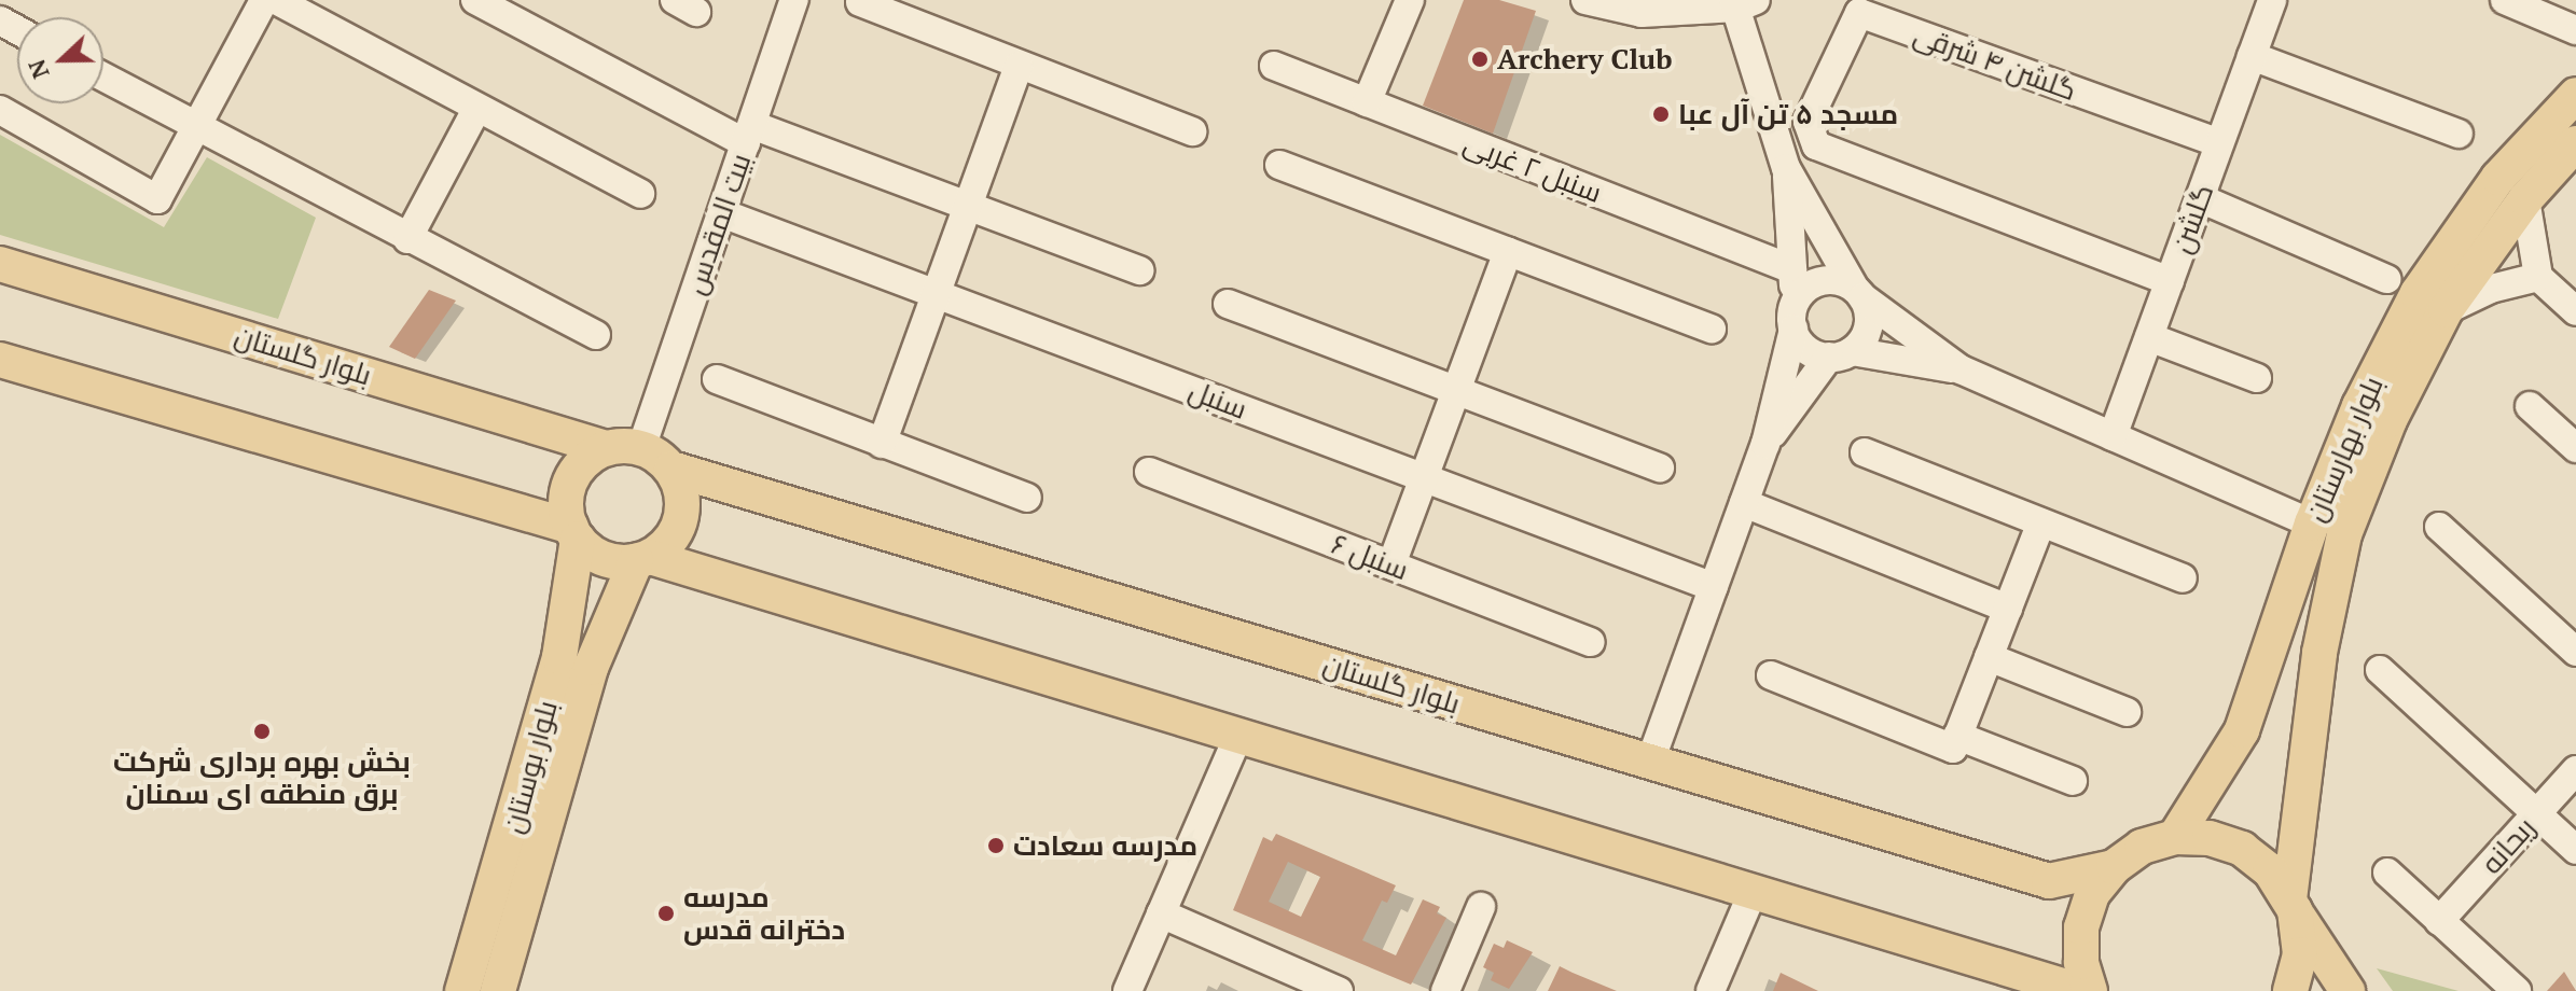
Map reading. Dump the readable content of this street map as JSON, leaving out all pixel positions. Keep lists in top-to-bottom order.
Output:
{
  "streets": {
    "main road": ["بلوار گلستان", "بلوار بهارستان", "بلوار بوستان"],
    "street": [
      "گلشن ۴ شرقی",
      "سنبل ۲ غربی",
      "گلشن",
      "بیت المقدس",
      "سنبل",
      "سنبل ۶",
      "ریحانه"
    ]
  },
  "crossings": [
    ["گلشن ۴ شرقی", "گلشن"],
    ["بیت المقدس", "بلوار گلستان"],
    ["بیت المقدس", "سنبل"],
    ["بیت المقدس", "بلوار بوستان"],
    ["بلوار گلستان", "بلوار بوستان"]
  ],
  "places": [
    "Archery Club",
    "مسجد ۵ تن آل عبا",
    "بخش بهره برداری شرکت برق منطقه ای سمنان",
    "مدرسه سعادت",
    "مدرسه دخترانه قدس"
  ],
  "north": "left"
}
